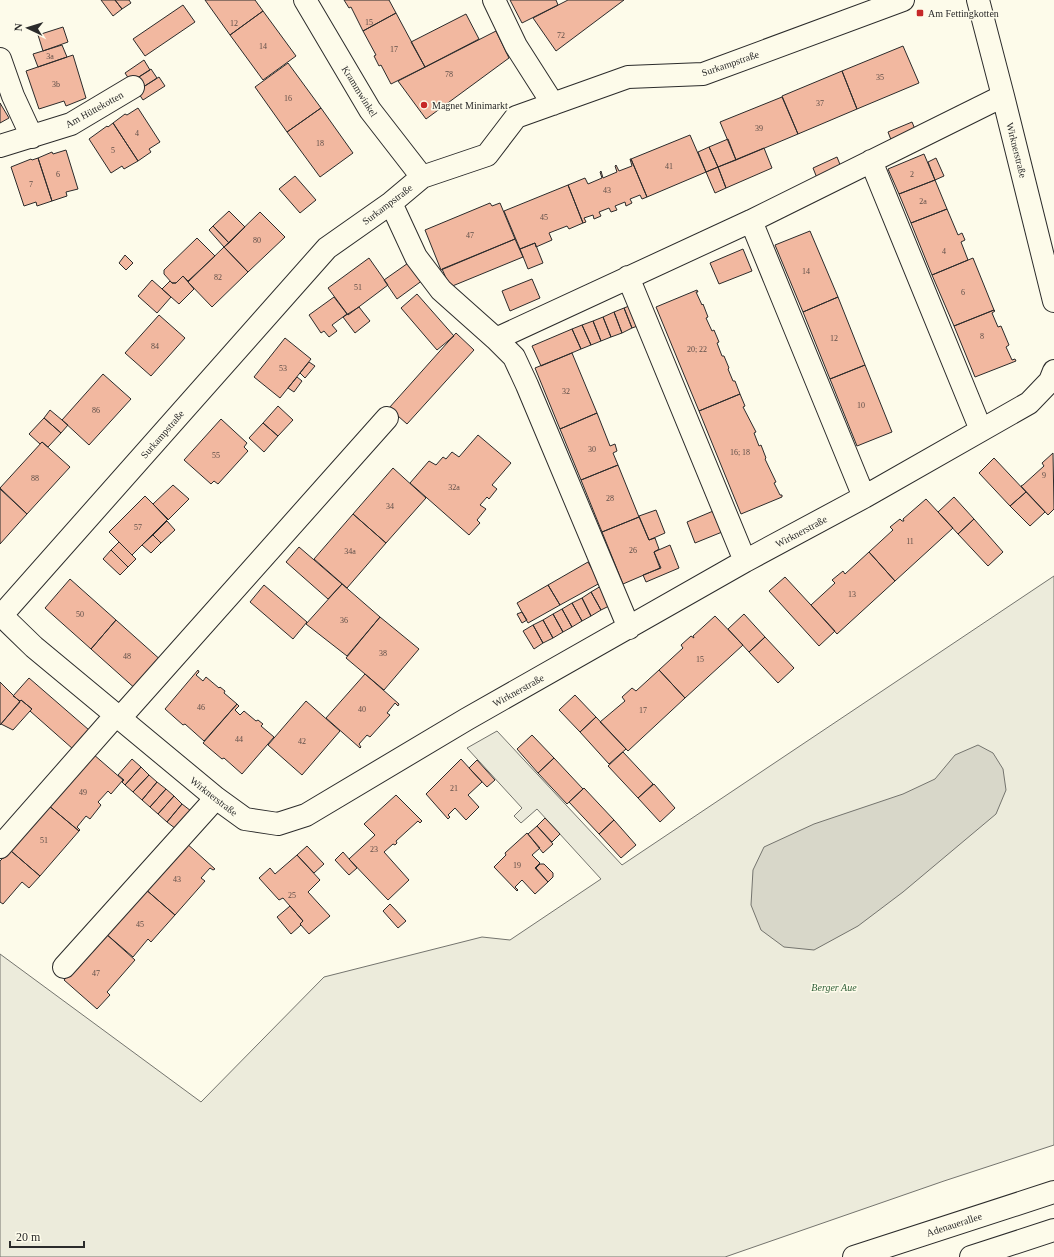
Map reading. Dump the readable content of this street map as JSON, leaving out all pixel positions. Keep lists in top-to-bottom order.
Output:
{
  "streets": {
    "street": [
      "Surkampstraße",
      "Krammwinkel",
      "Am Hüttekotten",
      "Wirknerstraße",
      "Adenauerallee"
    ]
  },
  "crossings": [
    ["Surkampstraße", "Krammwinkel"],
    ["Surkampstraße", "Wirknerstraße"]
  ],
  "parks": ["Berger Aue"],
  "places": {
    "transit": ["Am Fettingkotten"],
    "other": ["Magnet Minimarkt"]
  },
  "house_numbers": [
    "15",
    "12",
    "72",
    "14",
    "17",
    "3a",
    "78",
    "35",
    "3b",
    "16",
    "37",
    "39",
    "4",
    "18",
    "5",
    "41",
    "6",
    "2",
    "7",
    "43",
    "2a",
    "45",
    "47",
    "80",
    "4",
    "14",
    "82",
    "51",
    "6",
    "8",
    "12",
    "84",
    "20; 22",
    "53",
    "32",
    "10",
    "86",
    "30",
    "16; 18",
    "55",
    "9",
    "88",
    "32a",
    "28",
    "34",
    "57",
    "11",
    "26",
    "34a",
    "13",
    "50",
    "36",
    "38",
    "48",
    "15",
    "46",
    "40",
    "17",
    "44",
    "42",
    "21",
    "49",
    "51",
    "23",
    "19",
    "43",
    "25",
    "45",
    "47"
  ],
  "scale_bar": "20 m",
  "north": "left"
}
